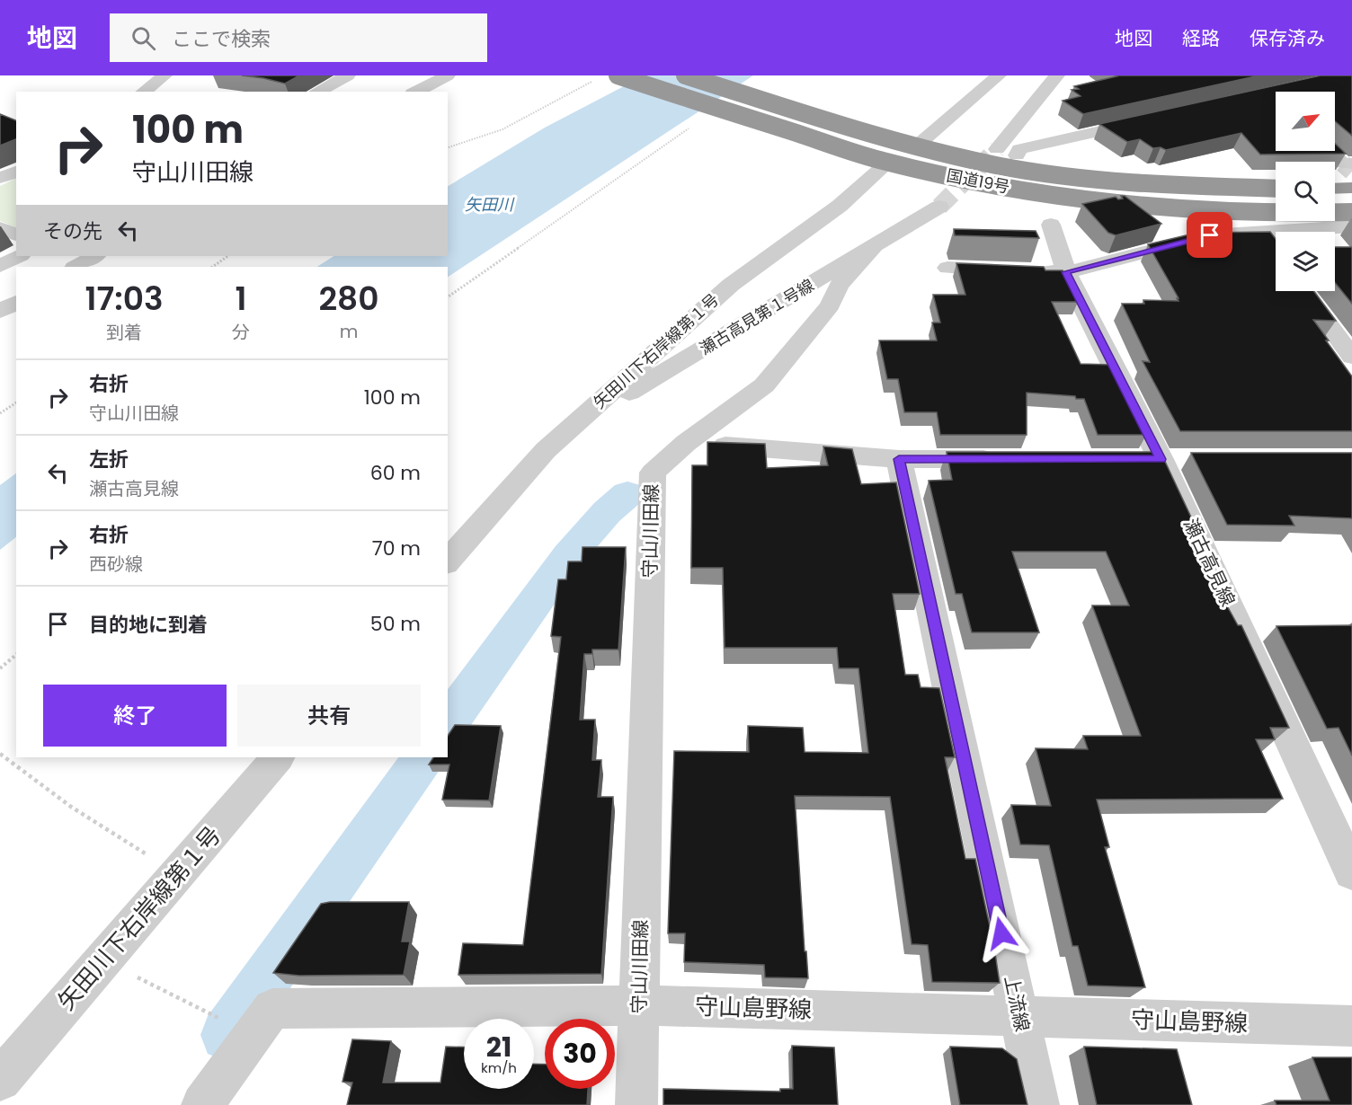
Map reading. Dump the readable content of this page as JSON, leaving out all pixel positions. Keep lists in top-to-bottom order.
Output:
{
  "streets": {
    "highway": ["国道19号"],
    "street": [
      "瀬古高見第１号線",
      "矢田川下右岸線第１号",
      "守山川田線",
      "瀬古高見線",
      "上流線",
      "守山島野線"
    ]
  },
  "crossings": [
    ["国道19号", "矢田川下右岸線第１号"],
    ["瀬古高見第１号線", "矢田川下右岸線第１号"],
    ["瀬古高見第１号線", "守山川田線"],
    ["守山川田線", "守山島野線"],
    ["上流線", "守山島野線"]
  ],
  "water": ["矢田川"],
  "north": "top right",
  "page": {
    "header": "地図",
    "search": "ここで検索",
    "nav": ["地図", "経路", "保存済み"],
    "turn": ["100 m", "守山川田線"],
    "then": "その先",
    "eta": [
      "17:03",
      "到着",
      "1",
      "分",
      "280",
      "m"
    ],
    "list": [
      {
        "name": "右折",
        "note": "守山川田線",
        "value": "100 m"
      },
      {
        "name": "左折",
        "note": "瀬古高見線",
        "value": "60 m"
      },
      {
        "name": "右折",
        "note": "西砂線",
        "value": "70 m"
      },
      {
        "name": "目的地に到着",
        "value": "50 m"
      }
    ],
    "buttons": ["終了", "共有"],
    "speed": "21 km/h",
    "limit": "30"
  }
}
